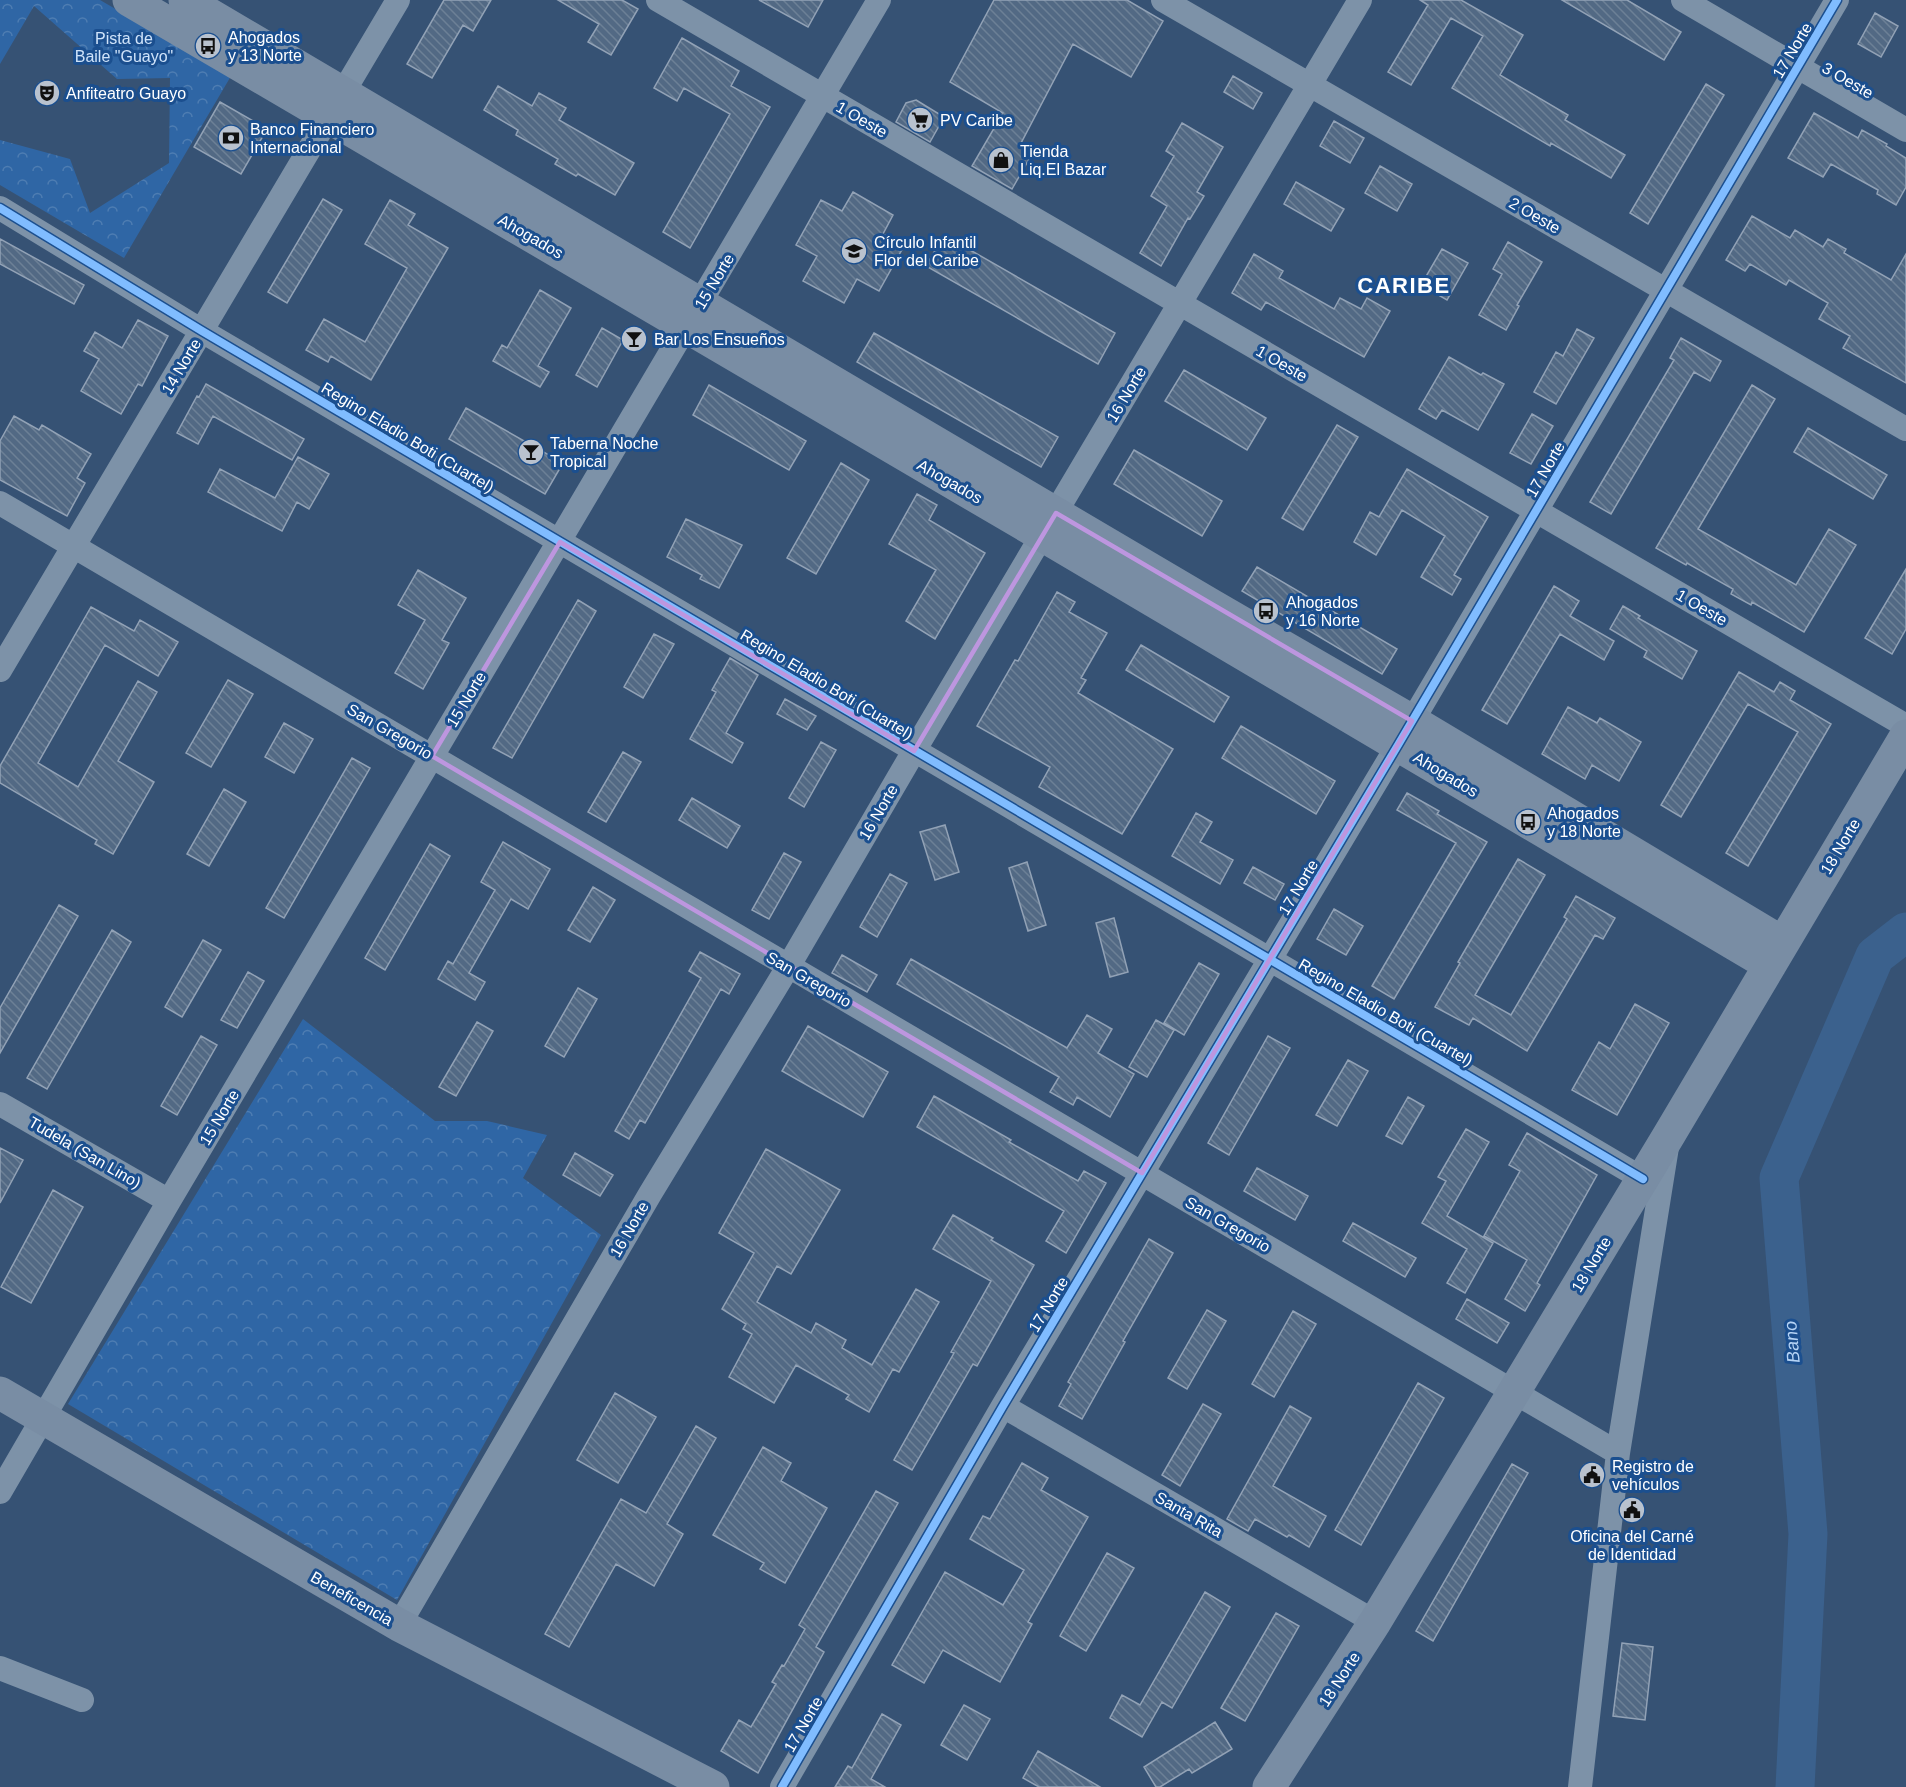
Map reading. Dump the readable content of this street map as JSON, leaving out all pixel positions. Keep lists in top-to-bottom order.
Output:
{
  "streets": {
    "main road": ["Ahogados", "18 Norte", "Beneficencia"],
    "street": [
      "17 Norte",
      "3 Oeste",
      "1 Oeste",
      "2 Oeste",
      "15 Norte",
      "14 Norte",
      "16 Norte",
      "Regino Eladio Boti (Cuartel)",
      "San Gregorio",
      "Tudela (San Lino)",
      "Santa Rita"
    ]
  },
  "crossings": [
    ["17 Norte", "3 Oeste"],
    ["17 Norte", "1 Oeste"],
    ["17 Norte", "2 Oeste"],
    ["17 Norte", "Ahogados"],
    ["17 Norte", "Regino Eladio Boti (Cuartel)"],
    ["17 Norte", "San Gregorio"],
    ["17 Norte", "Santa Rita"],
    ["1 Oeste", "15 Norte"],
    ["1 Oeste", "16 Norte"],
    ["2 Oeste", "16 Norte"],
    ["Ahogados", "15 Norte"],
    ["Ahogados", "14 Norte"],
    ["Ahogados", "16 Norte"],
    ["Ahogados", "18 Norte"],
    ["15 Norte", "Regino Eladio Boti (Cuartel)"],
    ["15 Norte", "San Gregorio"],
    ["15 Norte", "Tudela (San Lino)"],
    ["15 Norte", "Beneficencia"],
    ["14 Norte", "Regino Eladio Boti (Cuartel)"],
    ["14 Norte", "San Gregorio"],
    ["16 Norte", "Regino Eladio Boti (Cuartel)"],
    ["16 Norte", "San Gregorio"],
    ["16 Norte", "Beneficencia"],
    ["Regino Eladio Boti (Cuartel)", "18 Norte"],
    ["San Gregorio", "18 Norte"],
    ["18 Norte", "Santa Rita"]
  ],
  "districts": ["CARIBE"],
  "water": ["Bano"],
  "parks": ["Pista de Baile \"Guayo\""],
  "places": {
    "bus stop": ["Ahogados y 13 Norte", "Ahogados y 16 Norte", "Ahogados y 18 Norte"],
    "theatre": ["Anfiteatro Guayo"],
    "supermarket": ["PV Caribe"],
    "bank": ["Banco Financiero Internacional"],
    "shop": ["Tienda Liq.El Bazar"],
    "school or university": ["Círculo Infantil Flor del Caribe"],
    "bar": ["Bar Los Ensueños", "Taberna Noche Tropical"],
    "public building": ["Registro de vehículos", "Oficina del Carné de Identidad"]
  }
}
